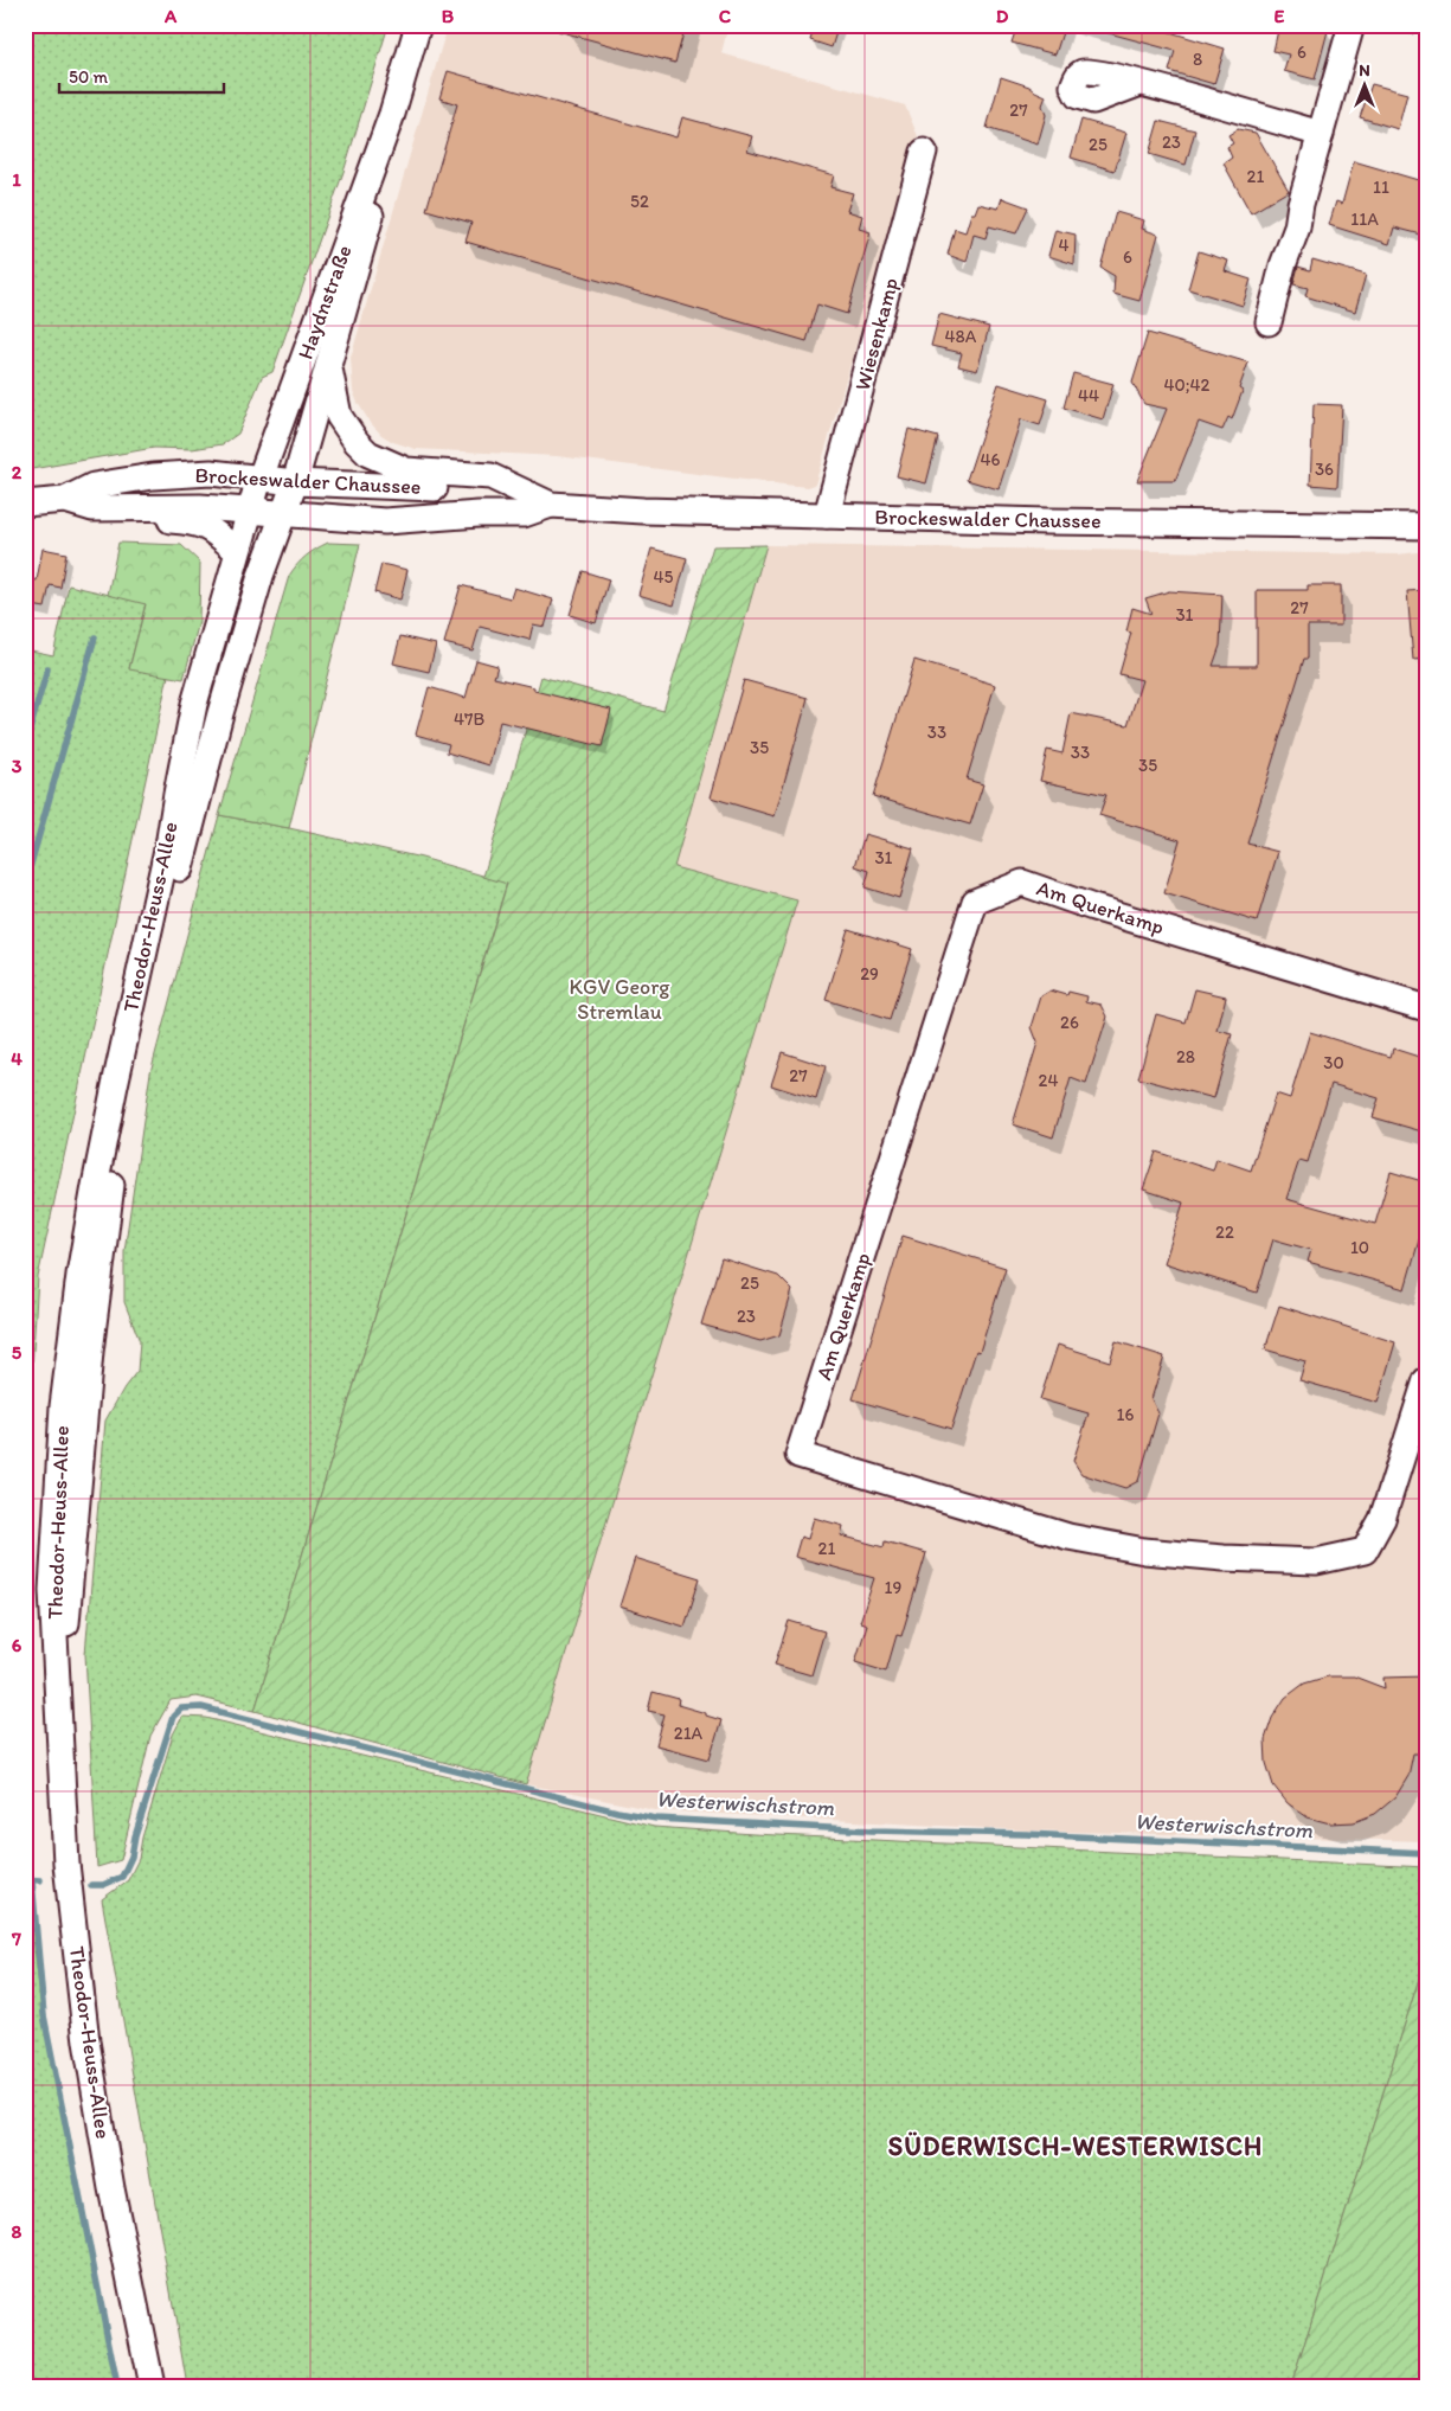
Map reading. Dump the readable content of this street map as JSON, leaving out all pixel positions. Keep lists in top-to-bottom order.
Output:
{
  "streets": {
    "street": [
      "Haydnstraße",
      "Wiesenkamp",
      "Brockeswalder Chaussee",
      "Am Querkamp",
      "Theodor-Heuss-Allee"
    ]
  },
  "crossings": [
    ["Haydnstraße", "Brockeswalder Chaussee"],
    ["Haydnstraße", "Theodor-Heuss-Allee"],
    ["Wiesenkamp", "Brockeswalder Chaussee"],
    ["Brockeswalder Chaussee", "Theodor-Heuss-Allee"]
  ],
  "districts": ["SÜDERWISCH-WESTERWISCH"],
  "water": ["Westerwischstrom"],
  "parks": ["KGV Georg Stremlau"],
  "house_numbers": [
    "6",
    "8",
    "27",
    "23",
    "25",
    "21",
    "11",
    "52",
    "11A",
    "4",
    "6",
    "48A",
    "40;42",
    "44",
    "46",
    "36",
    "45",
    "27",
    "31",
    "47B",
    "33",
    "35",
    "33",
    "35",
    "31",
    "29",
    "26",
    "28",
    "30",
    "27",
    "24",
    "22",
    "10",
    "25",
    "23",
    "16",
    "21",
    "19",
    "21A"
  ],
  "scale_bar": "50 m",
  "north": "top",
  "grid": {
    "columns": [
      "A",
      "B",
      "C",
      "D",
      "E"
    ],
    "rows": [
      "1",
      "2",
      "3",
      "4",
      "5",
      "6",
      "7",
      "8"
    ]
  }
}
